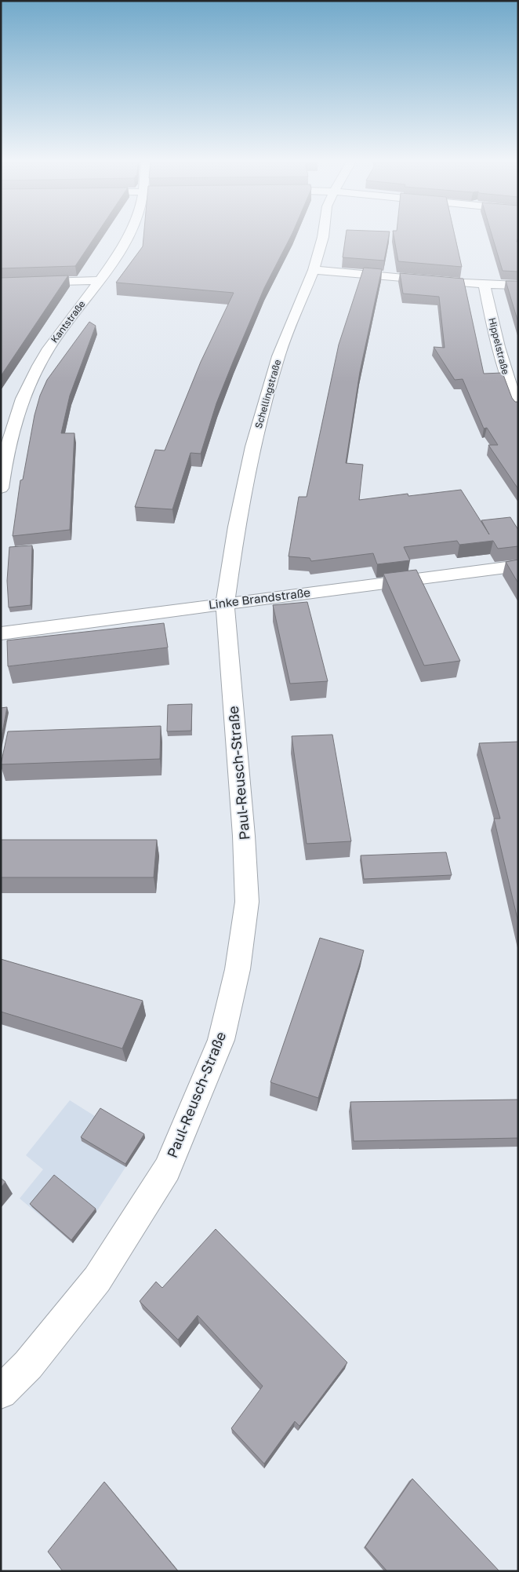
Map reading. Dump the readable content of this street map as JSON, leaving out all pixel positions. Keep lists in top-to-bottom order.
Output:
{
  "streets": {
    "street": [
      "Kantstraße",
      "Hippelstraße",
      "Schellingstraße",
      "Linke Brandstraße",
      "Paul-Reusch-Straße"
    ]
  },
  "crossings": [
    ["Schellingstraße", "Linke Brandstraße"],
    ["Schellingstraße", "Paul-Reusch-Straße"],
    ["Linke Brandstraße", "Paul-Reusch-Straße"]
  ]
}
